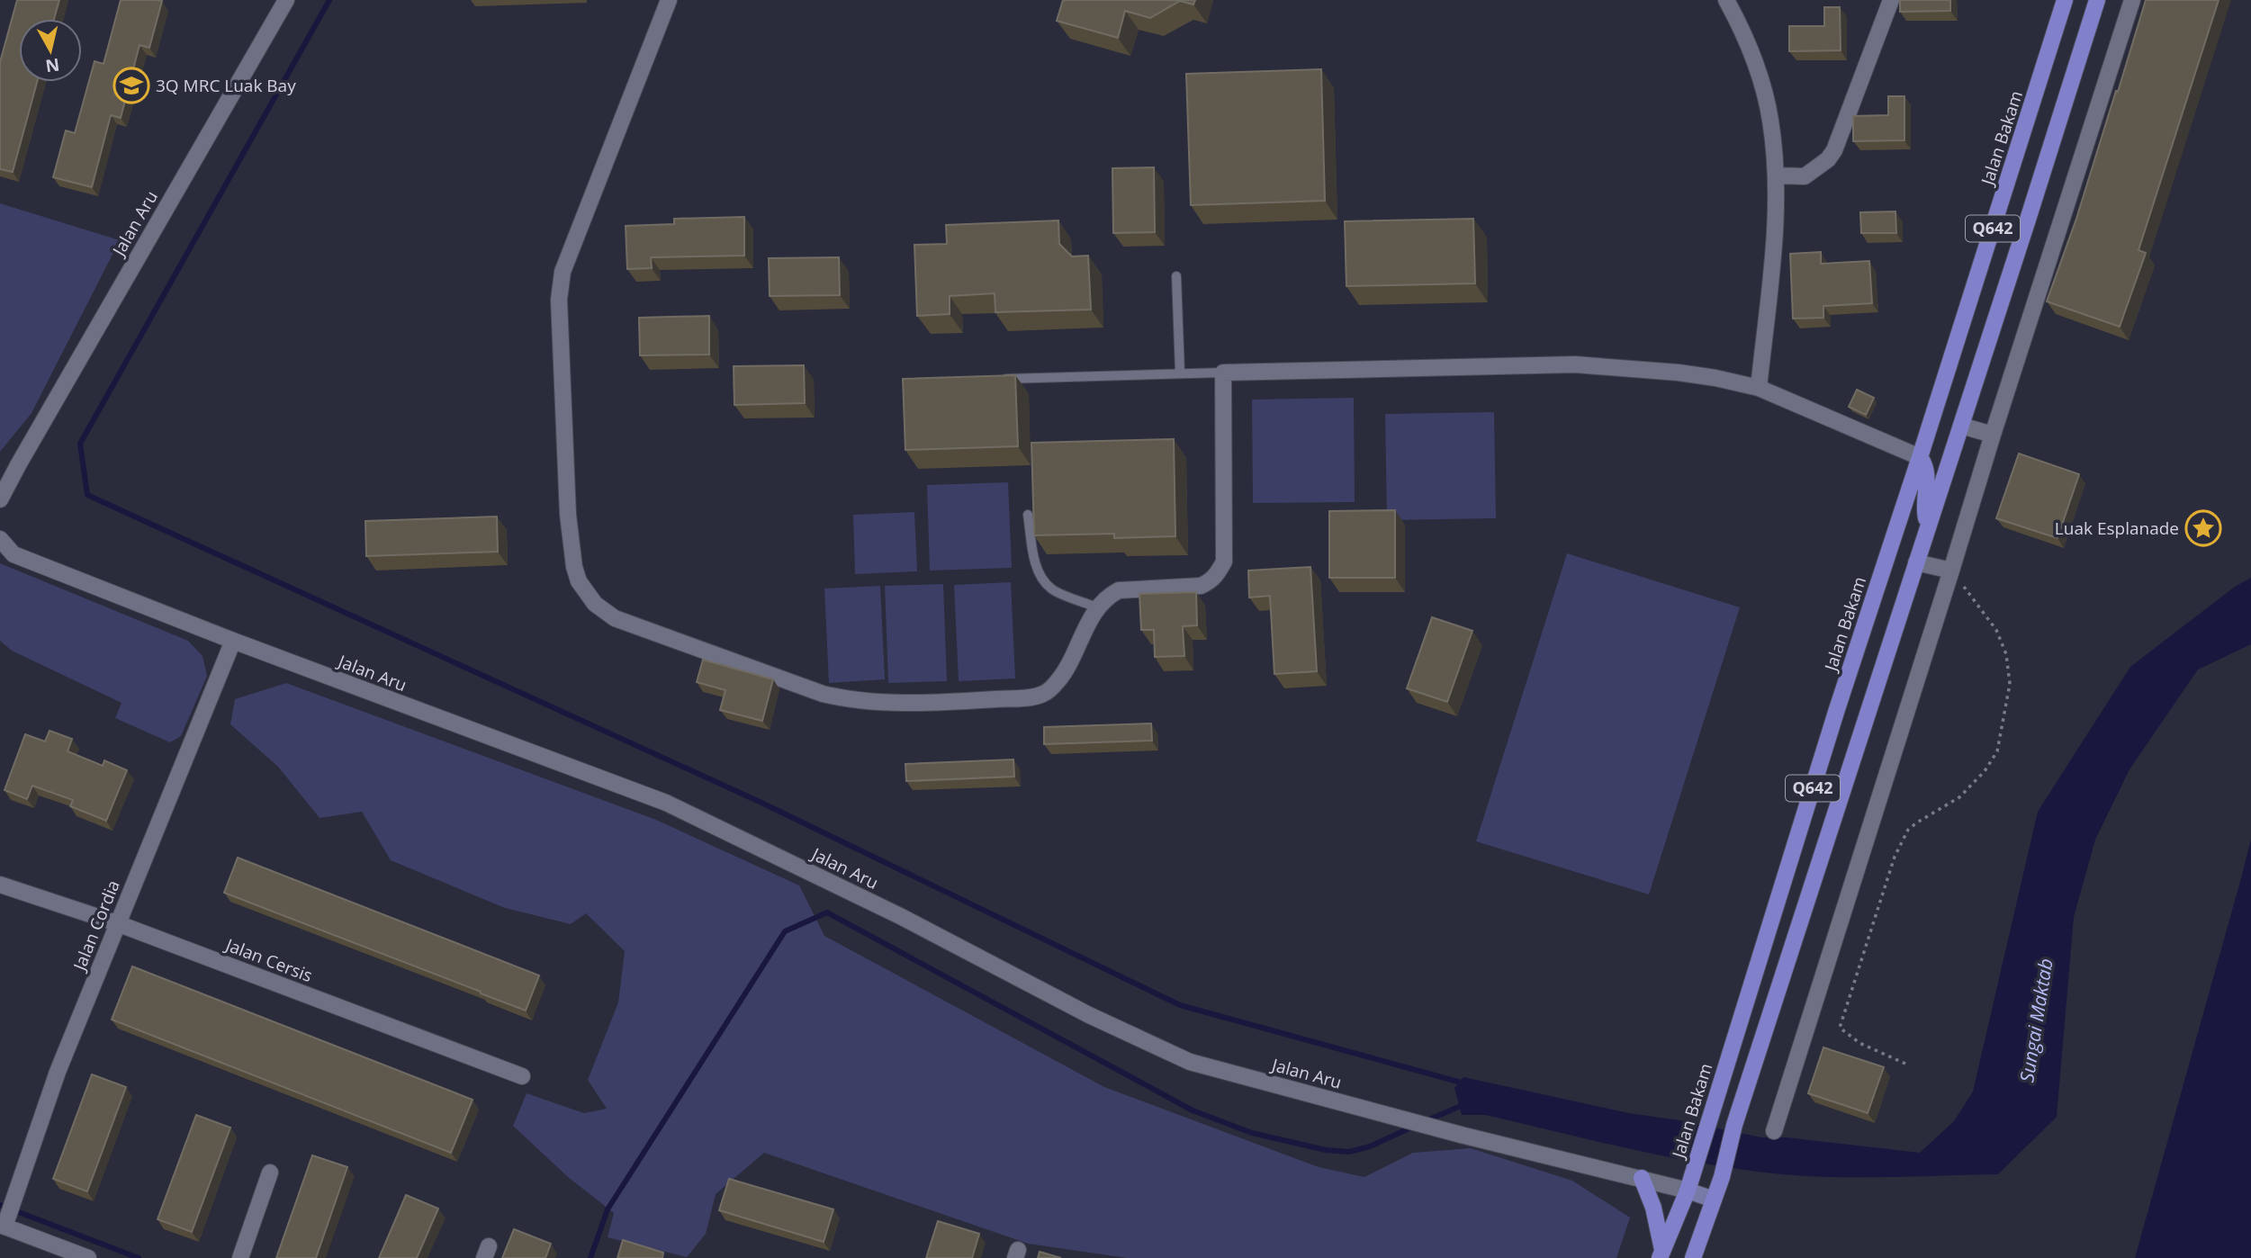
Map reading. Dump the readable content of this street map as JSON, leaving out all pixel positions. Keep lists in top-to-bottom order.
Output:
{
  "streets": {
    "main road": ["Jalan Bakam", "Q642"],
    "street": ["Jalan Aru", "Jalan Cordia", "Jalan Cersis"]
  },
  "crossings": [
    ["Jalan Bakam", "Jalan Aru"],
    ["Jalan Aru", "Jalan Cordia"],
    ["Jalan Cordia", "Jalan Cersis"]
  ],
  "water": ["Sungai Maktab"],
  "places": {
    "school or university": ["3Q MRC Luak Bay"],
    "place": ["Luak Esplanade"]
  },
  "north": "bottom"
}
